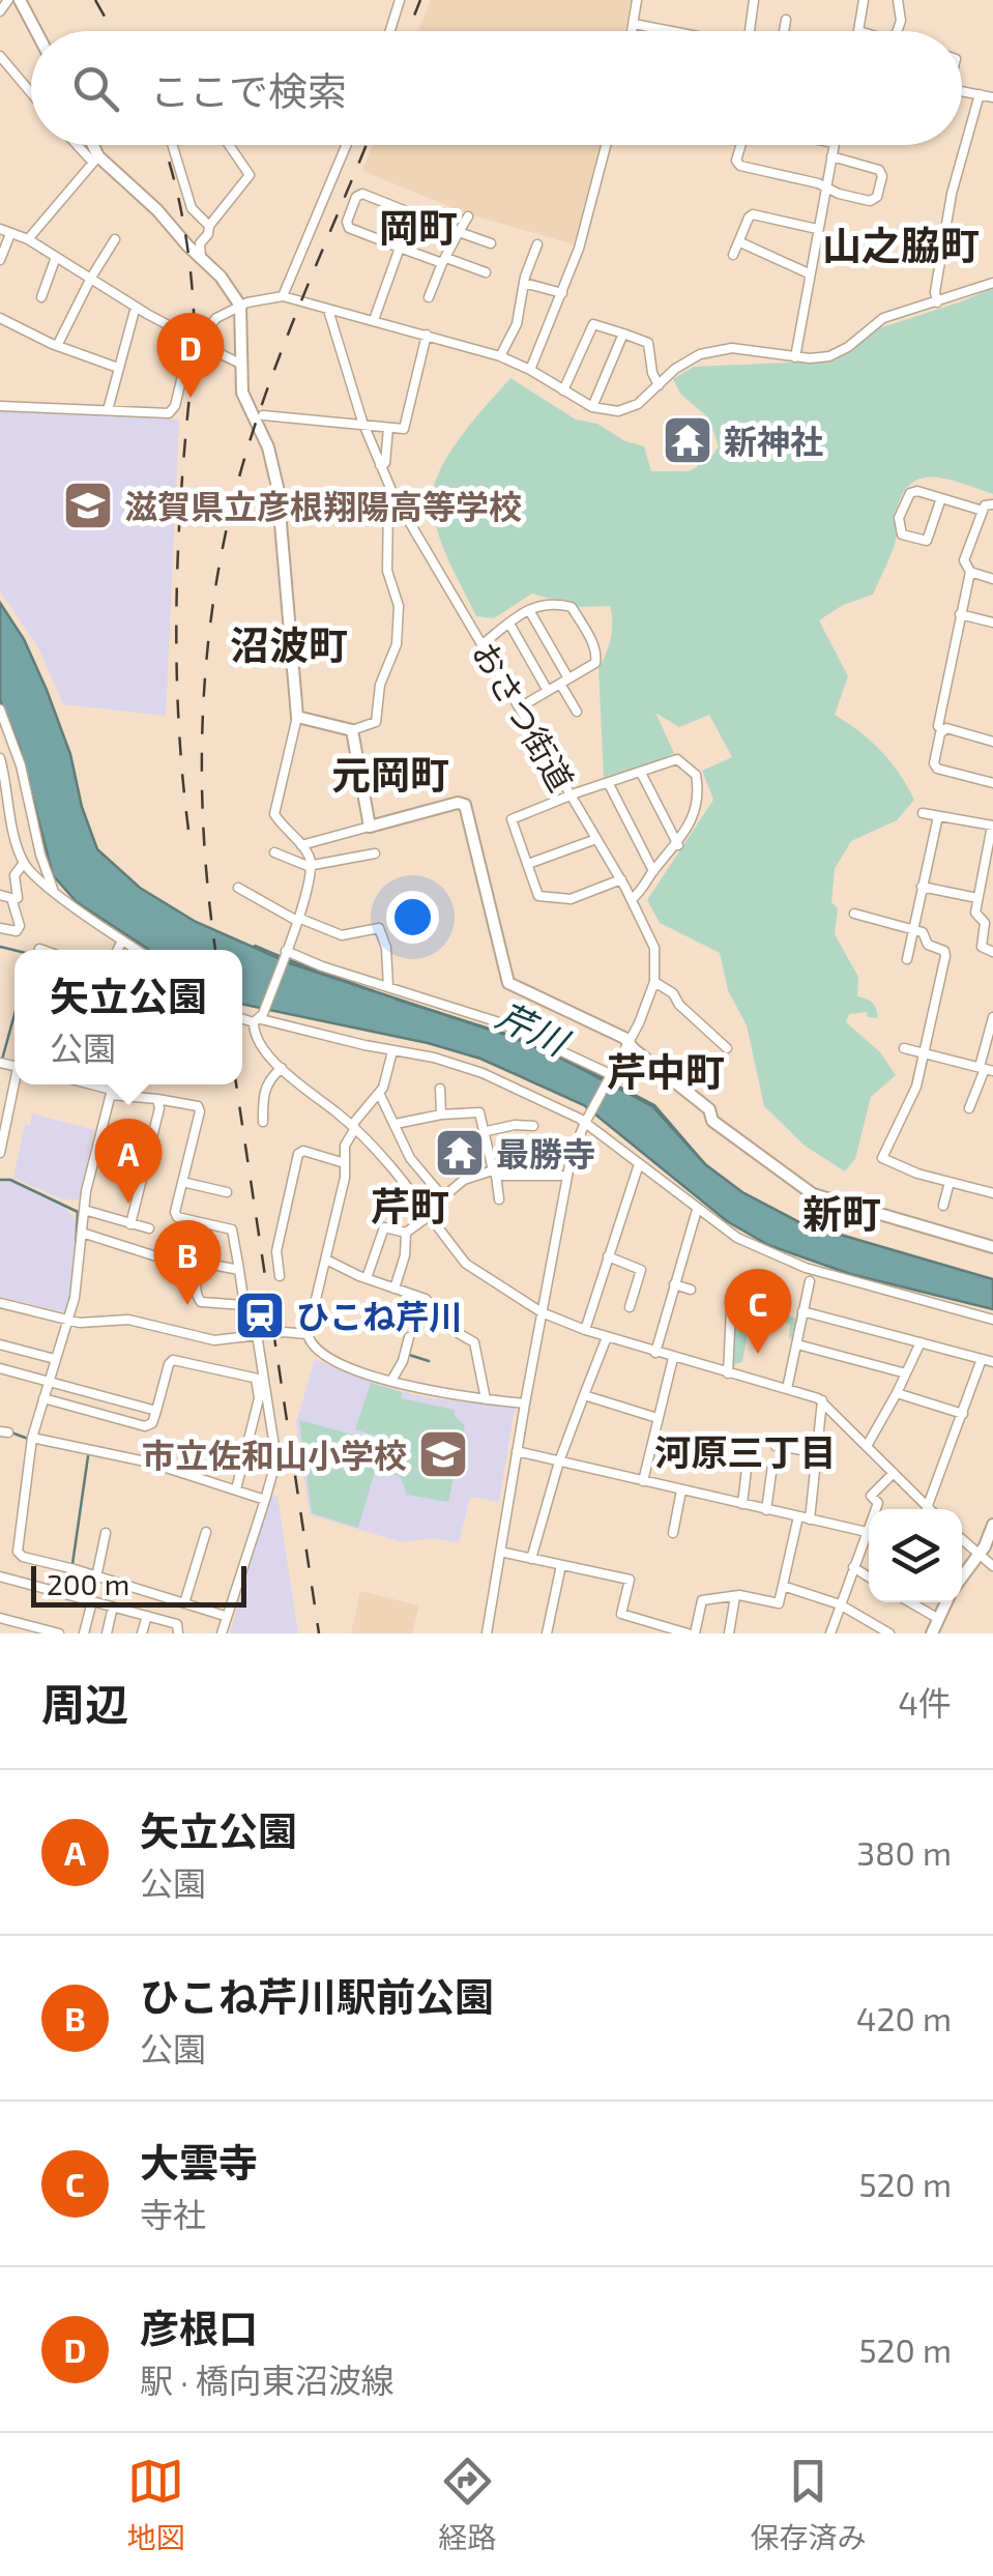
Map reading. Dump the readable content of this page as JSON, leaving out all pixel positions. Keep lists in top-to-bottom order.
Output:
{
  "streets": {
    "street": ["おさつ街道"]
  },
  "districts": [
    "岡町",
    "山之脇町",
    "沼波町",
    "元岡町",
    "芹中町",
    "芹町",
    "新町",
    "河原三丁目"
  ],
  "water": ["芹川"],
  "places": {
    "temple": ["新神社", "最勝寺"],
    "school or university": ["滋賀県立彦根翔陽高等学校", "市立佐和山小学校"],
    "station": ["ひこね芹川"]
  },
  "scale_bar": "200 m",
  "page": {
    "search": "ここで検索",
    "pins": [
      "D",
      "A",
      "B",
      "C"
    ],
    "popup": ["矢立公園", "公園"],
    "scale": "200 m",
    "heading": ["周辺", "4件"],
    "list": [
      {
        "mark": "A",
        "name": "矢立公園",
        "note": "公園",
        "value": "380 m"
      },
      {
        "mark": "B",
        "name": "ひこね芹川駅前公園",
        "note": "公園",
        "value": "420 m"
      },
      {
        "mark": "C",
        "name": "大雲寺",
        "note": "寺社",
        "value": "520 m"
      },
      {
        "mark": "D",
        "name": "彦根口",
        "note": "駅 · 橋向東沼波線",
        "value": "520 m"
      }
    ],
    "nav": ["地図", "経路", "保存済み"]
  }
}
